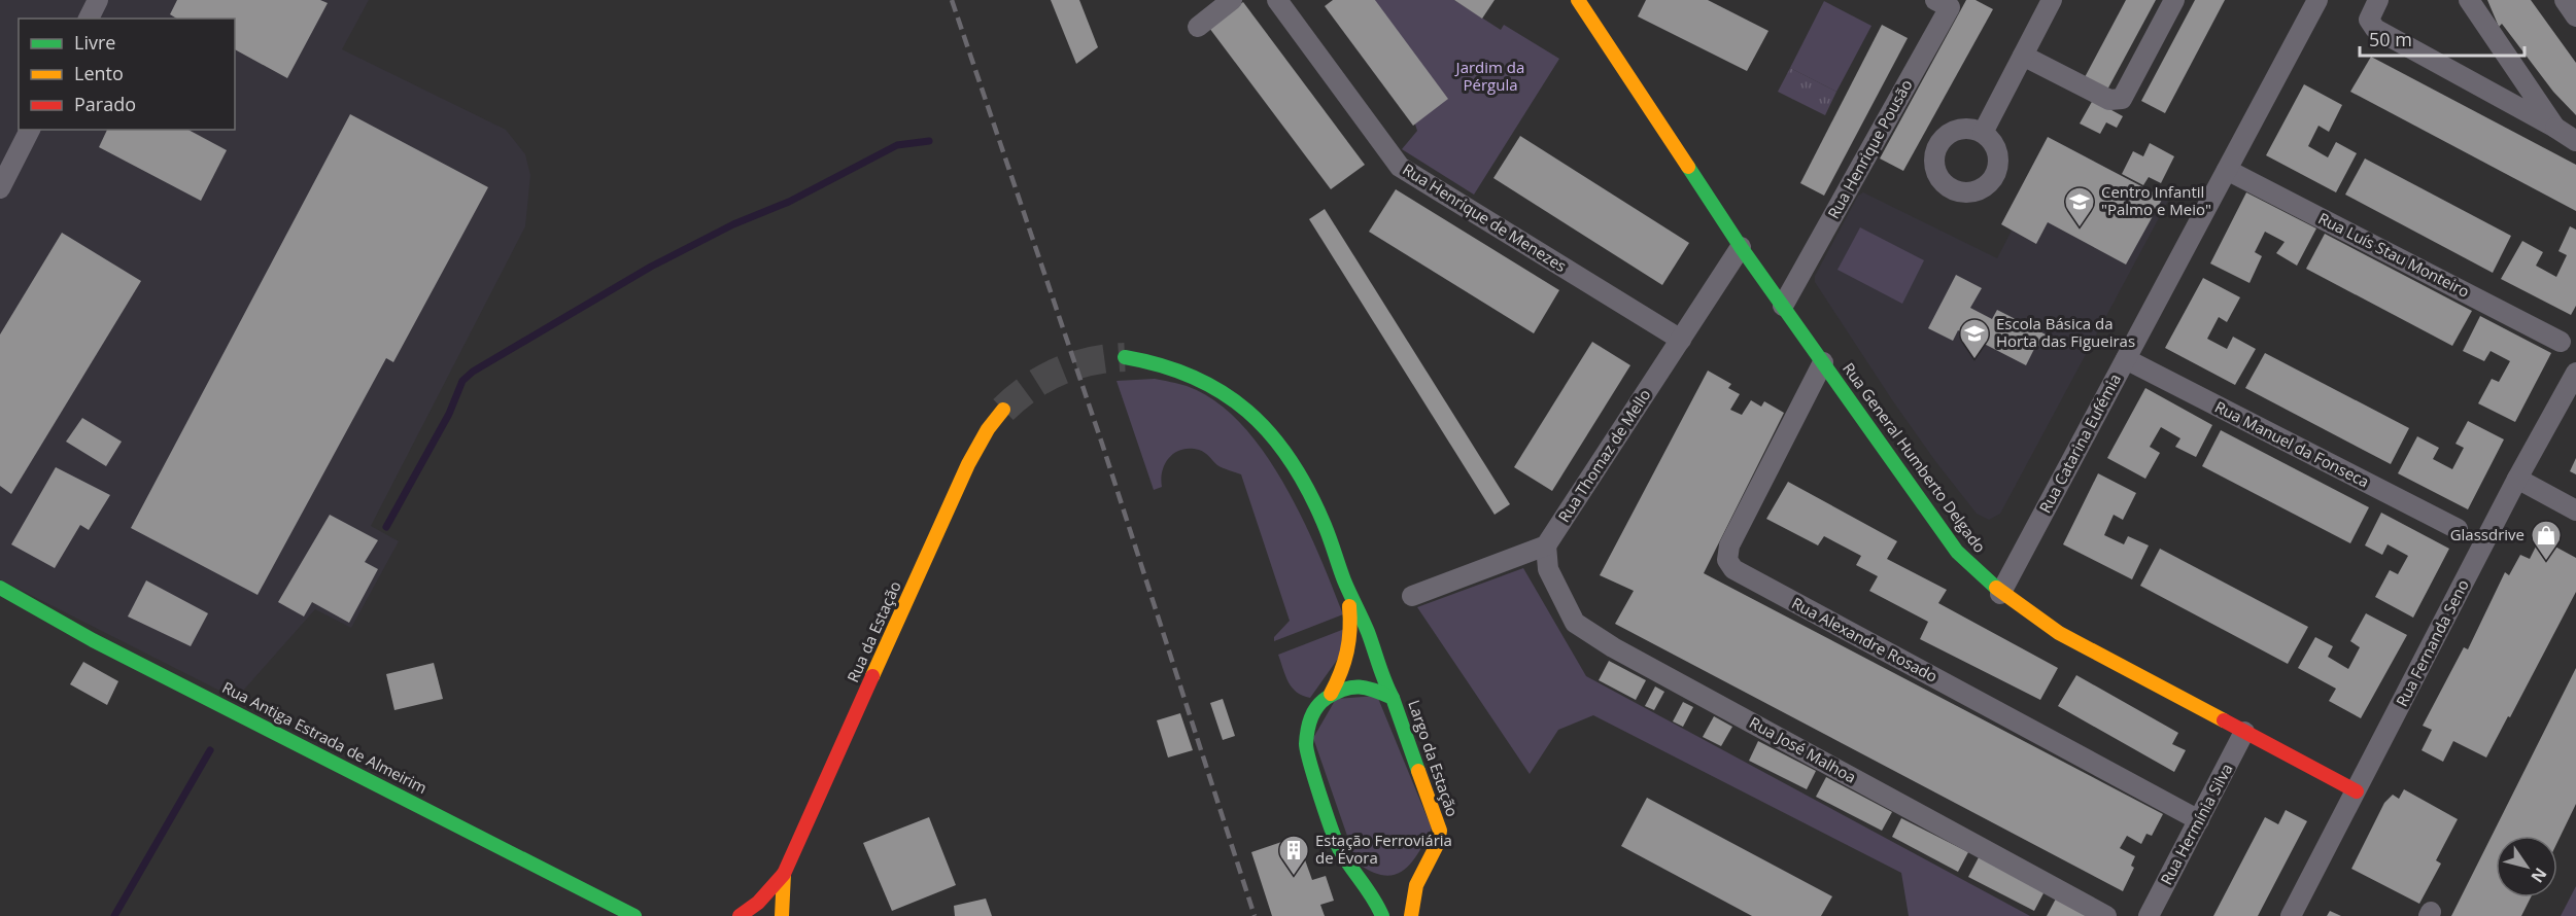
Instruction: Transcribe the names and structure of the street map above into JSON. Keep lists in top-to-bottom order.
{
  "streets": {
    "street": [
      "Rua Henrique Pousão",
      "Rua Henrique de Menezes",
      "Rua Luís Stau Monteiro",
      "Rua Catarina Eufémia",
      "Rua Manuel da Fonseca",
      "Rua Thomaz de Mello",
      "Rua General Humberto Delgado",
      "Rua da Estação",
      "Rua Alexandre Rosado",
      "Rua Fernanda Seno",
      "Rua Antiga Estrada de Almeirim",
      "Rua José Malhoa",
      "Largo da Estação",
      "Rua Hermínia Silva"
    ]
  },
  "crossings": [
    ["Rua Henrique Pousão", "Rua General Humberto Delgado"],
    ["Rua Henrique de Menezes", "Rua Thomaz de Mello"],
    ["Rua Luís Stau Monteiro", "Rua Catarina Eufémia"],
    ["Rua Catarina Eufémia", "Rua Manuel da Fonseca"],
    ["Rua Catarina Eufémia", "Rua General Humberto Delgado"],
    ["Rua Thomaz de Mello", "Rua General Humberto Delgado"],
    ["Rua Thomaz de Mello", "Rua José Malhoa"],
    ["Rua General Humberto Delgado", "Rua Alexandre Rosado"],
    ["Rua General Humberto Delgado", "Rua Fernanda Seno"],
    ["Rua General Humberto Delgado", "Rua Hermínia Silva"],
    ["Rua Alexandre Rosado", "Rua Hermínia Silva"]
  ],
  "parks": ["Jardim da Pérgula"],
  "places": {
    "school or university": ["Centro Infantil \"Palmo e Meio\"", "Escola Básica da Horta das Figueiras"],
    "shop": ["Glassdrive"],
    "building": ["Estação Ferroviária de Évora"]
  },
  "legend": ["Livre", "Lento", "Parado"],
  "scale_bar": "50 m",
  "north": "bottom right"
}
